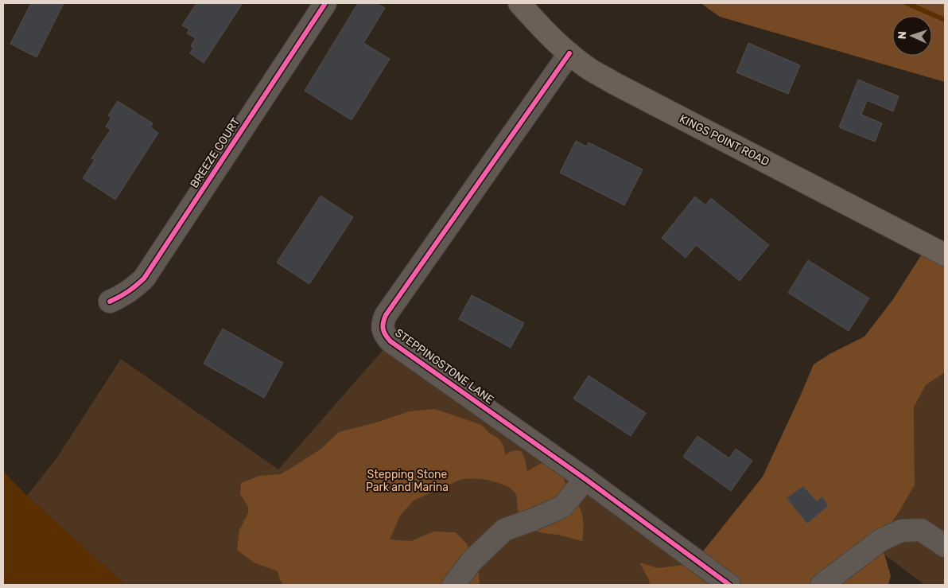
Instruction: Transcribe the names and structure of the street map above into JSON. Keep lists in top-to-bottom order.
{
  "streets": {
    "main road": ["KINGS POINT ROAD"],
    "street": ["BREEZE COURT", "STEPPINGSTONE LANE"]
  },
  "crossings": [
    ["KINGS POINT ROAD", "STEPPINGSTONE LANE"]
  ],
  "parks": ["Stepping Stone Park and Marina"],
  "north": "left"
}
